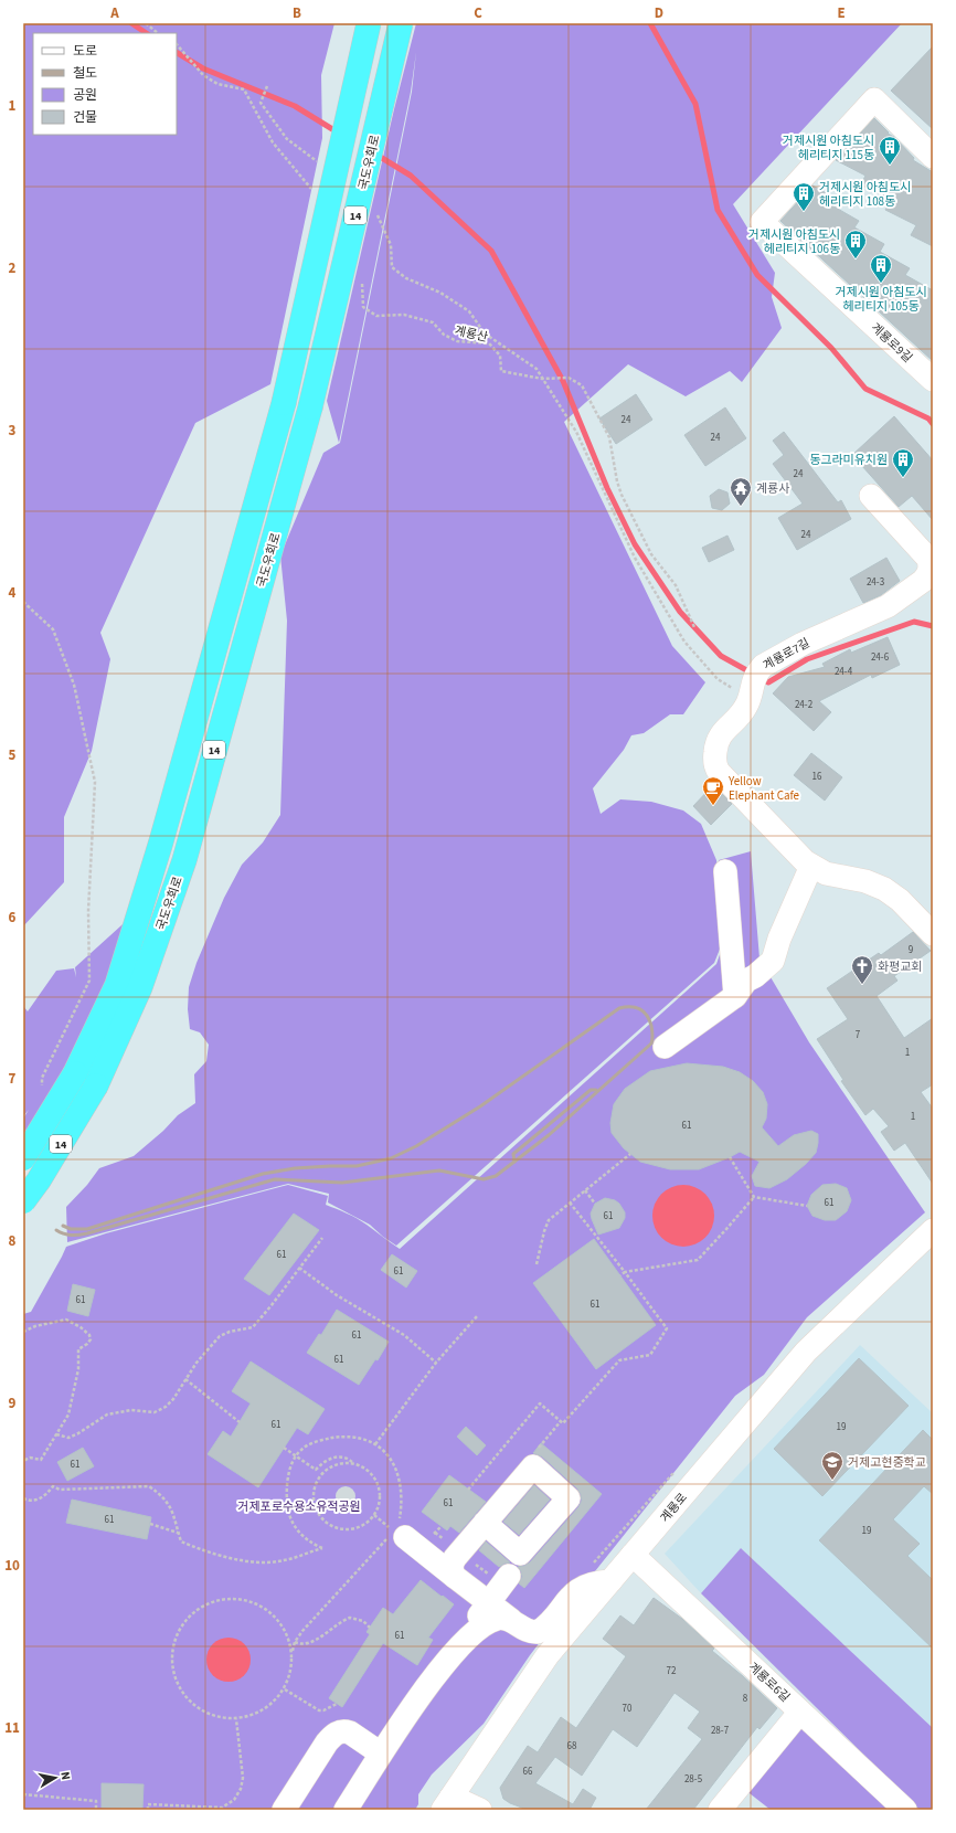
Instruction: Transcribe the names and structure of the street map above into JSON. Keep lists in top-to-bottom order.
{
  "streets": {
    "highway": ["국도우회로", "14"],
    "street": [
      "계룡로9길",
      "계룡로7길",
      "계룡로",
      "계룡로6길"
    ],
    "path": ["계룡산"]
  },
  "crossings": [
    ["계룡로", "계룡로6길"]
  ],
  "parks": ["거제포로수용소유적공원"],
  "places": {
    "building": [
      "거제시원 아침도시 헤리티지 115동",
      "거제시원 아침도시 헤리티지 108동",
      "거제시원 아침도시 헤리티지 106동",
      "거제시원 아침도시 헤리티지 105동",
      "동그라미유치원"
    ],
    "temple": ["계룡사"],
    "cafe": ["Yellow Elephant Cafe"],
    "church": ["화평교회"],
    "school or university": ["거제고현중학교"]
  },
  "house_numbers": [
    "24",
    "24",
    "24",
    "24",
    "24-3",
    "24-6",
    "24-4",
    "24-2",
    "16",
    "9",
    "7",
    "1",
    "1",
    "61",
    "61",
    "61",
    "61",
    "61",
    "61",
    "61",
    "61",
    "61",
    "61",
    "19",
    "61",
    "61",
    "61",
    "19",
    "61",
    "72",
    "8",
    "70",
    "28-7",
    "68",
    "66",
    "28-5"
  ],
  "legend": [
    "도로",
    "철도",
    "공원",
    "건물"
  ],
  "north": "right",
  "grid": {
    "columns": [
      "A",
      "B",
      "C",
      "D",
      "E"
    ],
    "rows": [
      "1",
      "2",
      "3",
      "4",
      "5",
      "6",
      "7",
      "8",
      "9",
      "10",
      "11"
    ]
  }
}
